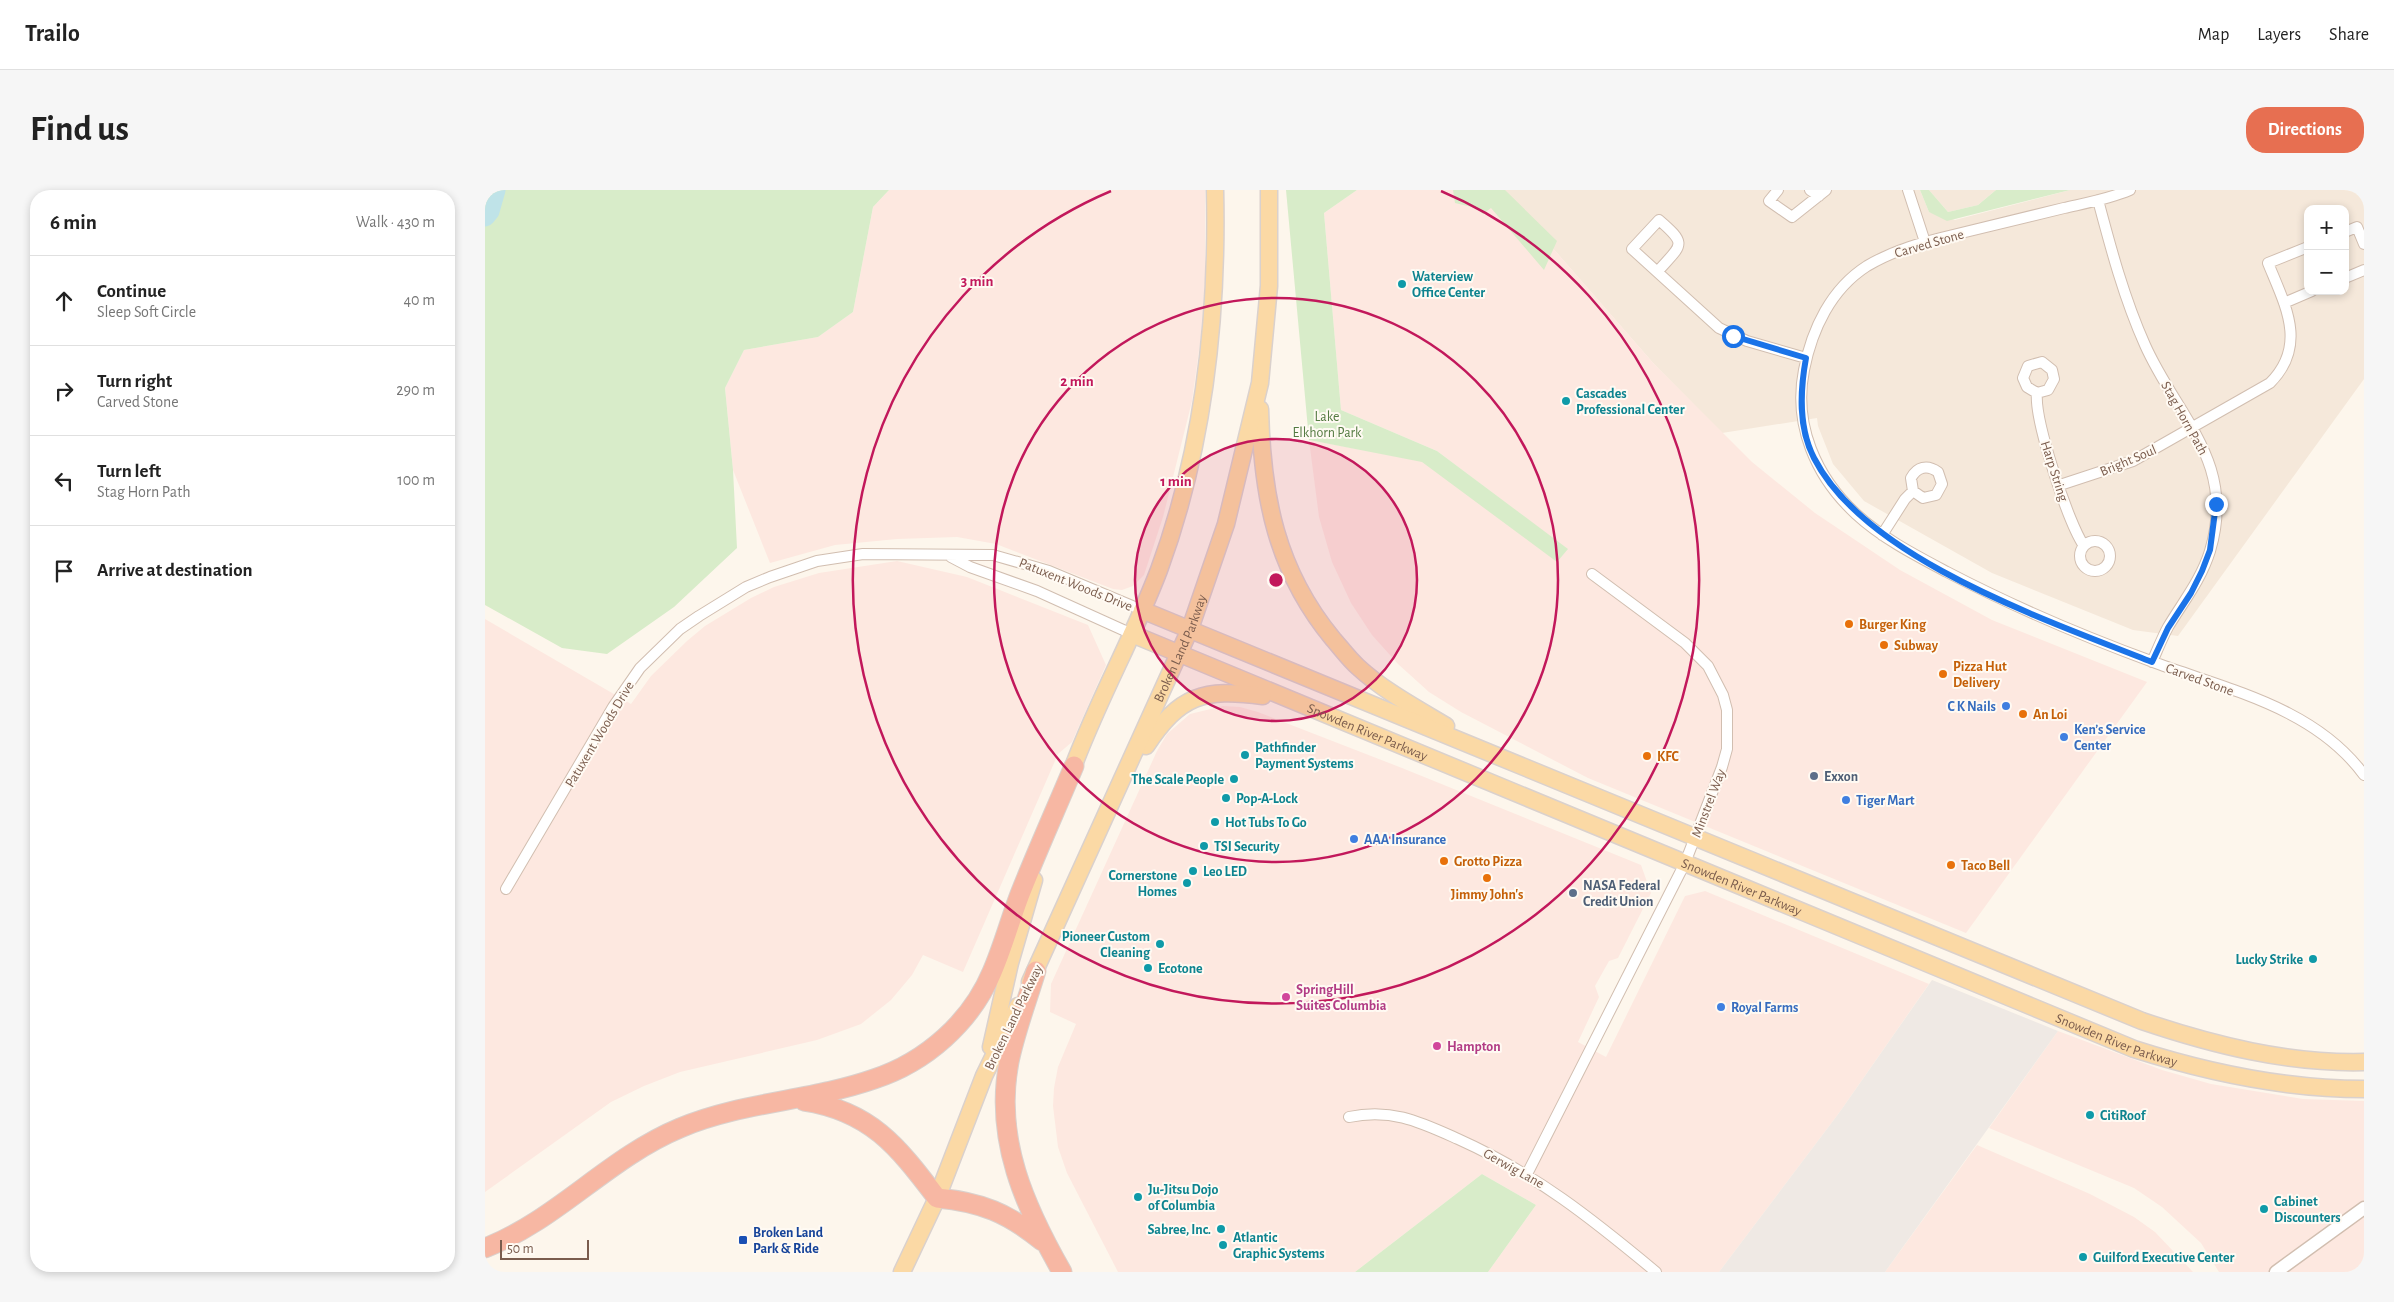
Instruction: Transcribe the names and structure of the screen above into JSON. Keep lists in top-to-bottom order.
{
  "streets": {
    "main road": ["Broken Land Parkway", "Snowden River Parkway"],
    "street": [
      "Carved Stone",
      "Stag Horn Path",
      "Bright Soul",
      "Harp String",
      "Patuxent Woods Drive",
      "Minstrel Way",
      "Gerwig Lane"
    ]
  },
  "crossings": [
    ["Carved Stone", "Stag Horn Path"],
    ["Stag Horn Path", "Bright Soul"],
    ["Bright Soul", "Harp String"],
    ["Patuxent Woods Drive", "Broken Land Parkway"],
    ["Patuxent Woods Drive", "Snowden River Parkway"],
    ["Broken Land Parkway", "Snowden River Parkway"],
    ["Snowden River Parkway", "Minstrel Way"],
    ["Minstrel Way", "Gerwig Lane"]
  ],
  "parks": ["Lake Elkhorn Park"],
  "places": {
    "other": [
      "Waterview Office Center",
      "Cascades Professional Center",
      "Burger King",
      "Subway",
      "Pizza Hut Delivery",
      "C K Nails",
      "An Loi",
      "Ken’s Service Center",
      "Pathfinder Payment Systems",
      "KFC",
      "Exxon",
      "The Scale People",
      "Pop-A-Lock",
      "Tiger Mart",
      "Hot Tubs To Go",
      "AAA Insurance",
      "TSI Security",
      "Grotto Pizza",
      "Taco Bell",
      "Leo LED",
      "Jimmy John's",
      "Cornerstone Homes",
      "NASA Federal Credit Union",
      "Pioneer Custom Cleaning",
      "Lucky Strike",
      "Ecotone",
      "SpringHill Suites Columbia",
      "Royal Farms",
      "Hampton",
      "CitiRoof",
      "Ju-Jitsu Dojo of Columbia",
      "Cabinet Discounters",
      "Sabree, Inc.",
      "Atlantic Graphic Systems",
      "Guilford Executive Center"
    ],
    "transit": ["Broken Land Park & Ride"]
  },
  "scale_bar": "50 m",
  "page": {
    "header": "Trailo",
    "nav": ["Map", "Layers", "Share"],
    "buttons": "Directions",
    "title": "Find us",
    "heading": ["6 min", "Walk · 430 m"],
    "map_buttons": ["+", "−"],
    "list": [
      ["Continue", "Sleep Soft Circle", "40 m"],
      ["Turn right", "Carved Stone", "290 m"],
      ["Turn left", "Stag Horn Path", "100 m"],
      "Arrive at destination"
    ],
    "scale": "50 m"
  },
  "rings": ["3 min", "2 min", "1 min"]
}
